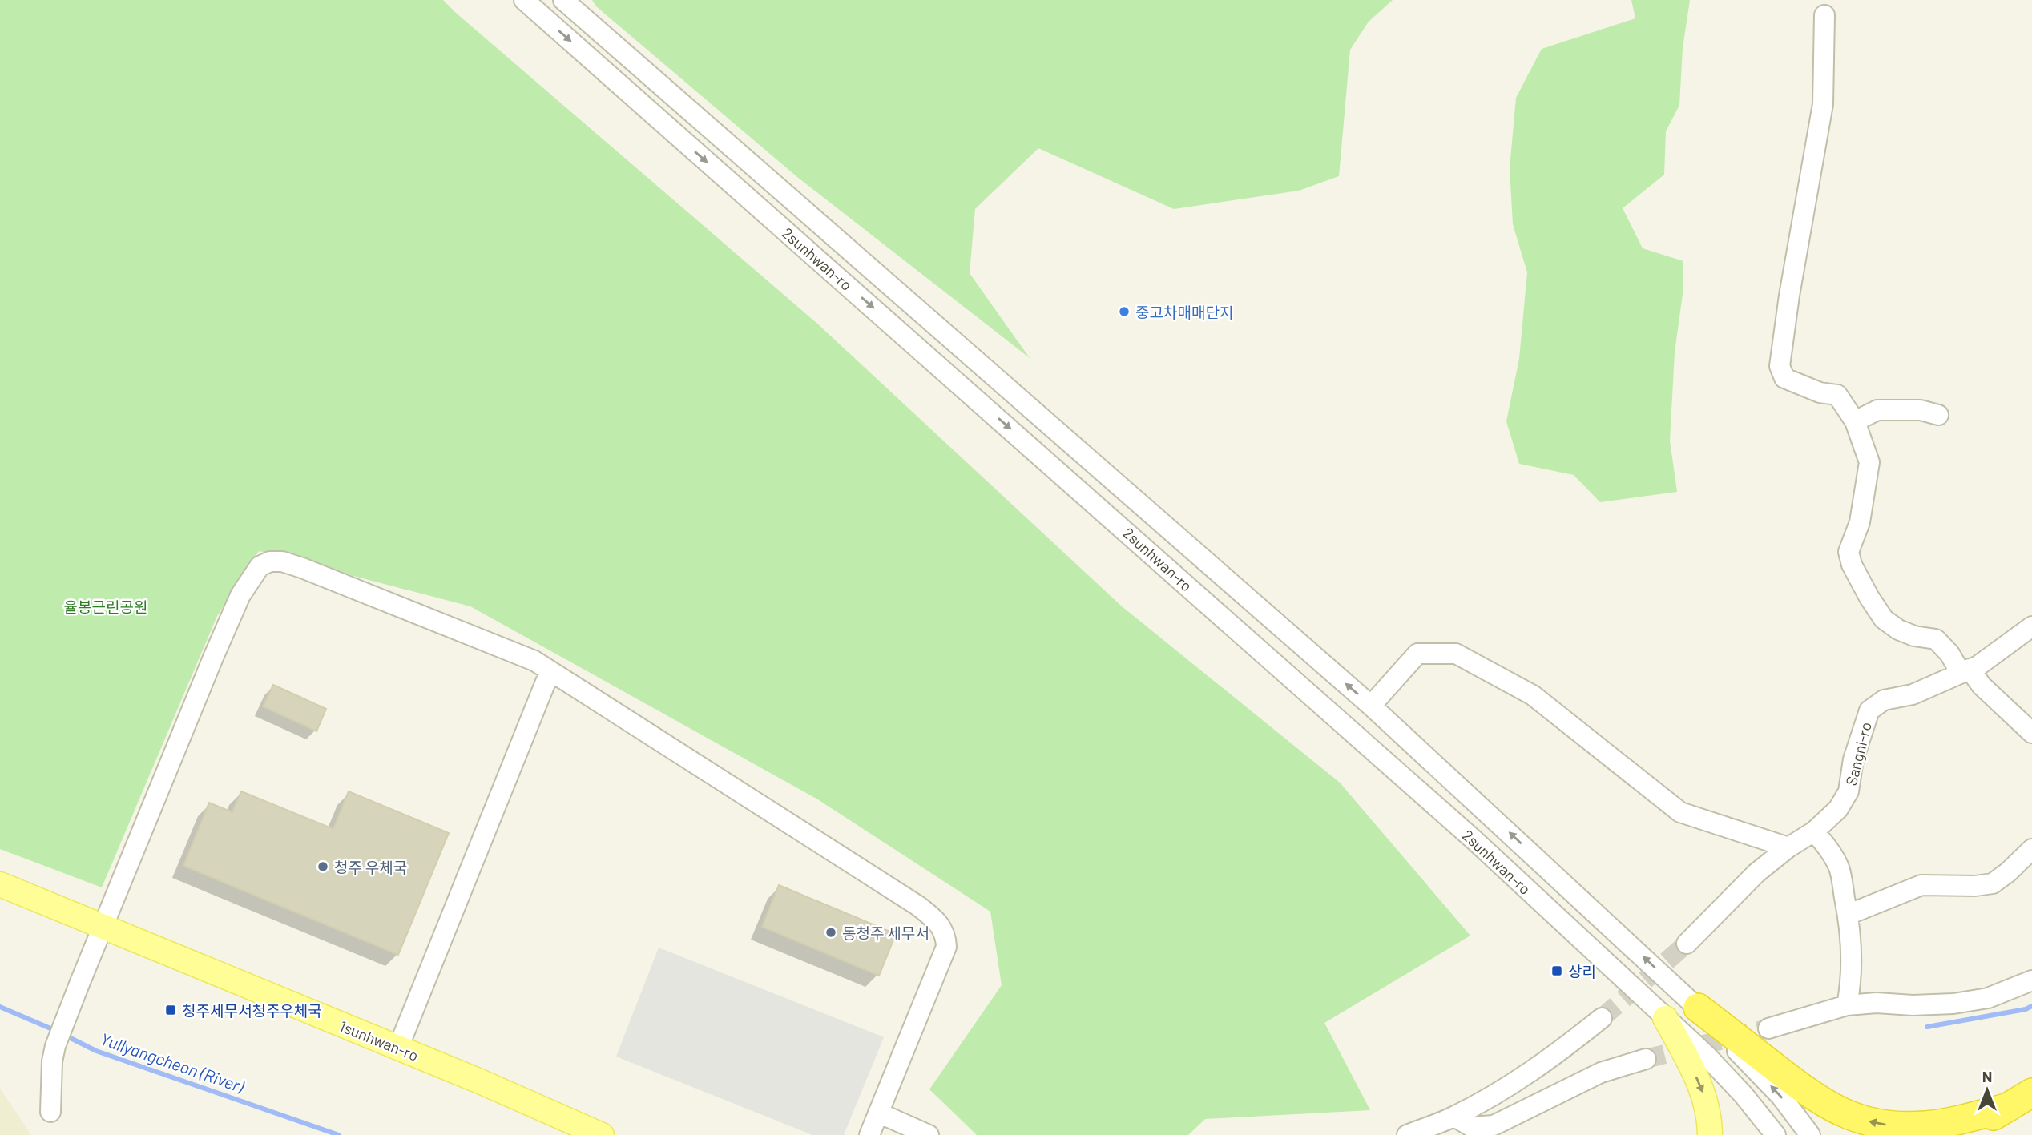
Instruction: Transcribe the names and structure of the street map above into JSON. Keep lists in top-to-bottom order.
{
  "streets": {
    "main road": ["1sunhwan-ro"],
    "street": ["2sunhwan-ro", "Sangni-ro"]
  },
  "water": ["Yullyangcheon (River)"],
  "parks": ["율봉근린공원"],
  "places": {
    "other": ["중고차매매단지", "청주 우체국", "동청주 세무서"],
    "transit": ["상리", "청주세무서청주우체국"]
  },
  "north": "top"
}
